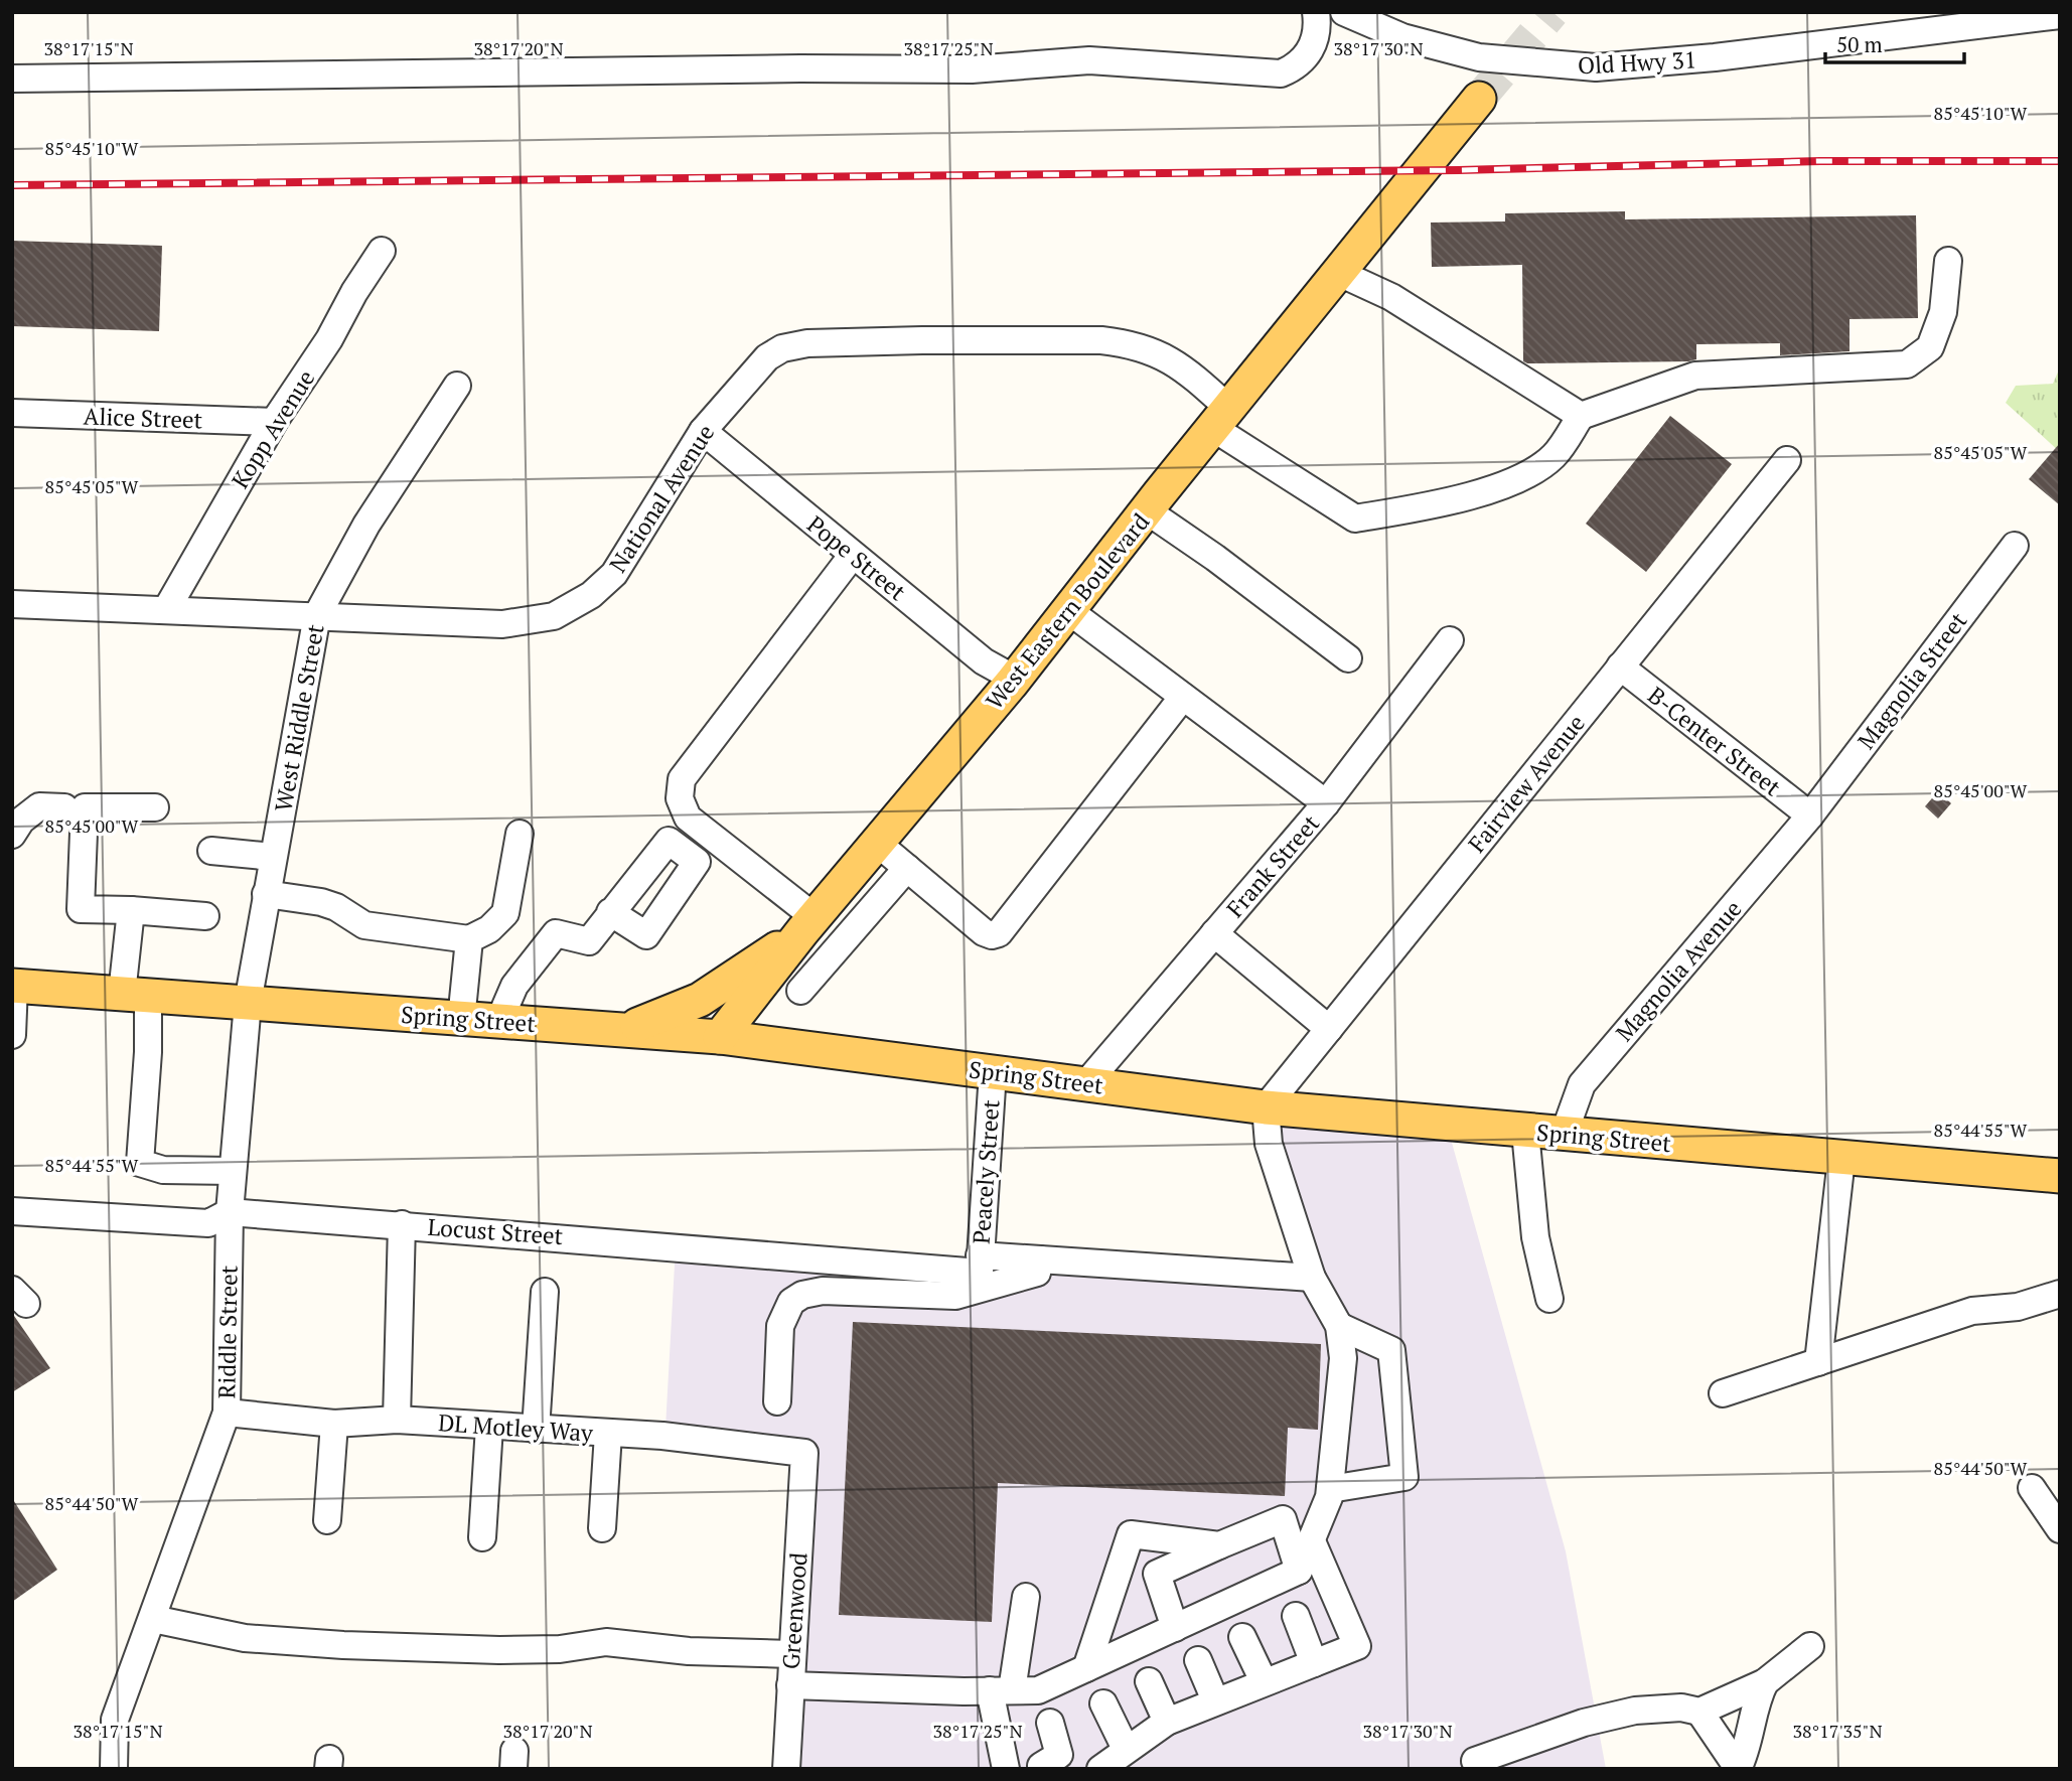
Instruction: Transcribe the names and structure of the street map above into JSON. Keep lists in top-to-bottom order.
{
  "streets": {
    "main road": ["West Eastern Boulevard", "Spring Street"],
    "street": [
      "Old Hwy 31",
      "Alice Street",
      "Kopp Avenue",
      "National Avenue",
      "Pope Street",
      "Magnolia Street",
      "West Riddle Street",
      "B-Center Street",
      "Fairview Avenue",
      "Frank Street",
      "Magnolia Avenue",
      "Peacely Street",
      "Locust Street",
      "Riddle Street",
      "DL Motley Way",
      "Greenwood"
    ]
  },
  "crossings": [
    ["Alice Street", "Kopp Avenue"],
    ["Kopp Avenue", "National Avenue"],
    ["National Avenue", "Pope Street"],
    ["National Avenue", "West Eastern Boulevard"],
    ["National Avenue", "West Riddle Street"],
    ["Pope Street", "West Eastern Boulevard"],
    ["West Eastern Boulevard", "Spring Street"],
    ["Magnolia Street", "B-Center Street"],
    ["Magnolia Street", "Magnolia Avenue"],
    ["West Riddle Street", "Spring Street"],
    ["West Riddle Street", "Riddle Street"],
    ["B-Center Street", "Fairview Avenue"],
    ["B-Center Street", "Magnolia Avenue"],
    ["Fairview Avenue", "Spring Street"],
    ["Frank Street", "Spring Street"],
    ["Magnolia Avenue", "Spring Street"],
    ["Spring Street", "Peacely Street"],
    ["Spring Street", "Riddle Street"],
    ["Peacely Street", "Locust Street"],
    ["Locust Street", "Riddle Street"],
    ["Riddle Street", "DL Motley Way"],
    ["DL Motley Way", "Greenwood"]
  ],
  "scale_bar": "50 m",
  "coordinates": [
    "38°17'15\"N",
    "38°17'20\"N",
    "38°17'25\"N",
    "38°17'30\"N",
    "85°45'10\"W",
    "85°45'05\"W",
    "85°45'00\"W",
    "85°44'55\"W",
    "85°44'50\"W",
    "38°17'35\"N"
  ]
}
